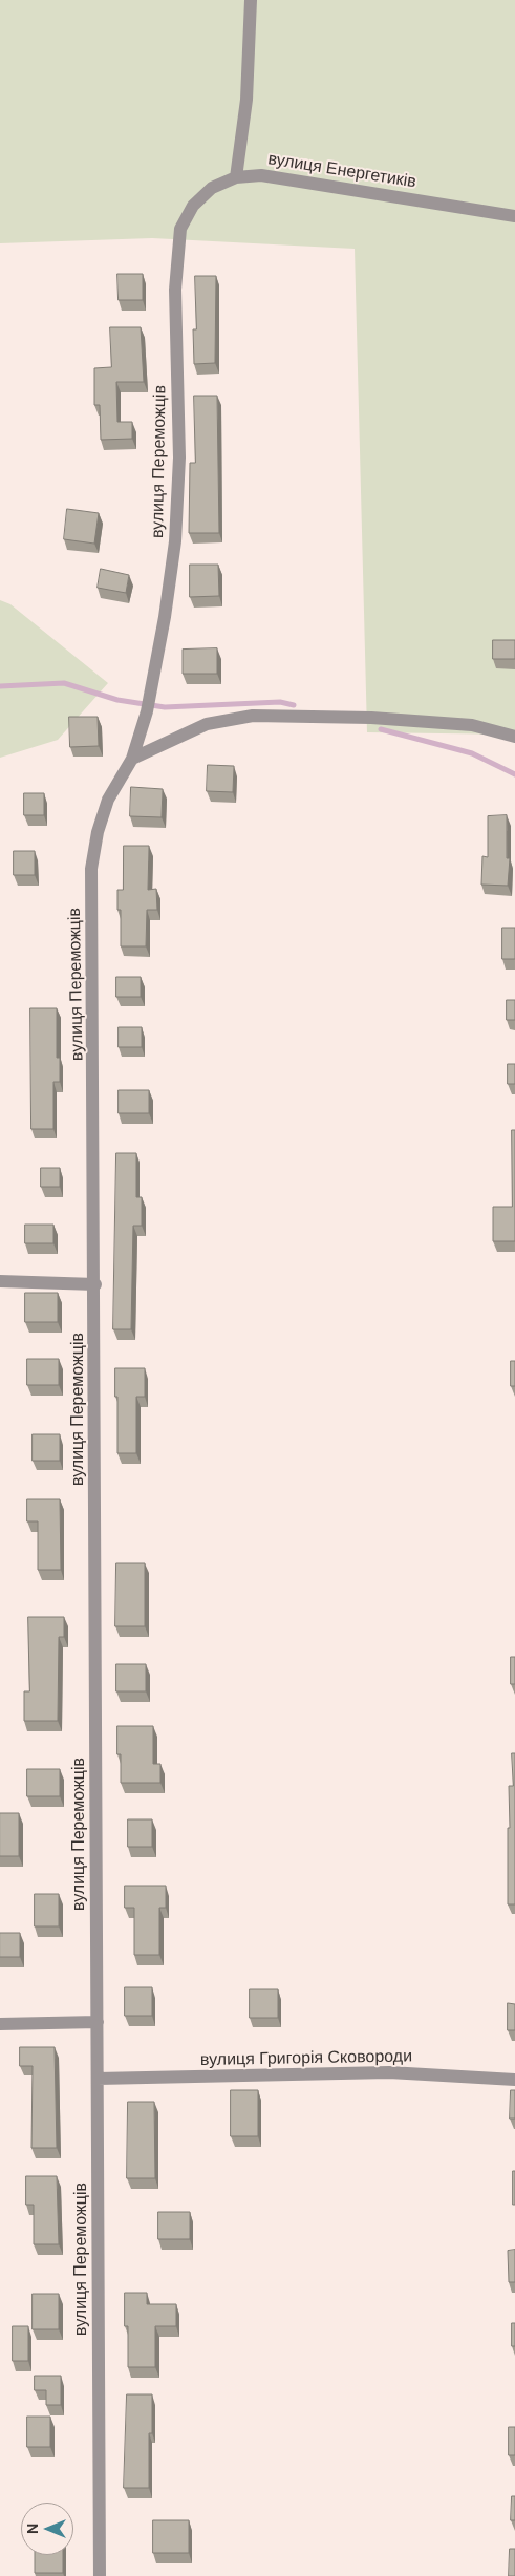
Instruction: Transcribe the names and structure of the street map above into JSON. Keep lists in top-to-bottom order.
{
  "streets": {
    "street": ["вулиця Енергетиків", "вулиця Переможців", "вулиця Григорія Сковороди"]
  },
  "crossings": [
    ["вулиця Енергетиків", "вулиця Переможців"],
    ["вулиця Переможців", "вулиця Григорія Сковороди"]
  ],
  "north": "left"
}
